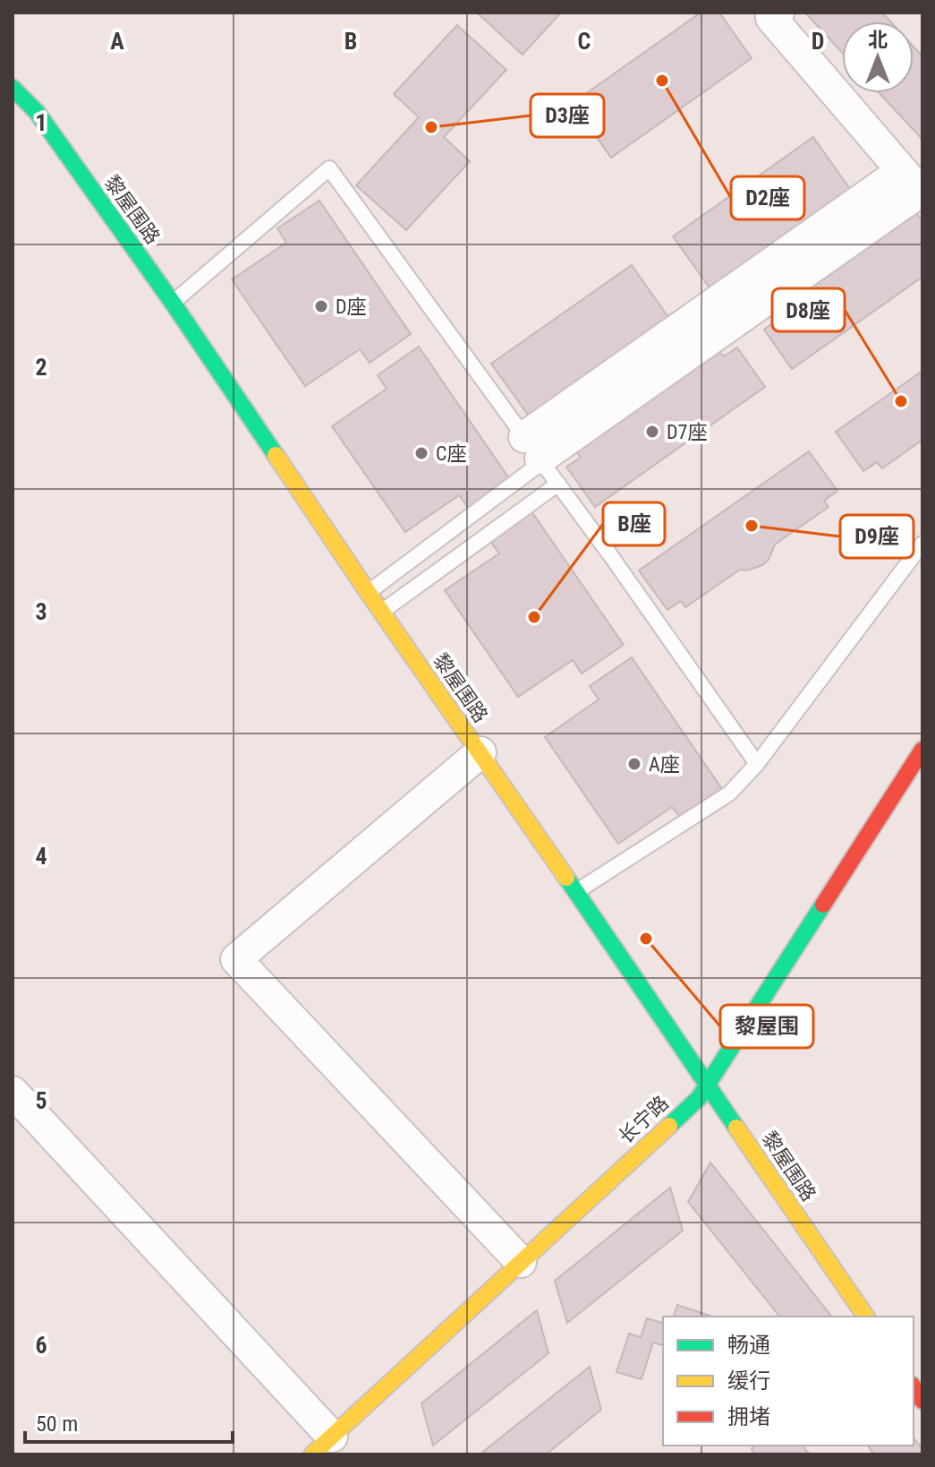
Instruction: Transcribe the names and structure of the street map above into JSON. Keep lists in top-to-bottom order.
{
  "streets": {
    "street": ["黎屋围路", "长宁路"]
  },
  "crossings": [
    ["黎屋围路", "长宁路"]
  ],
  "places": [
    "D2座",
    "D3座",
    "D座",
    "D8座",
    "D7座",
    "C座",
    "D9座",
    "B座",
    "A座",
    "黎屋围"
  ],
  "legend": ["畅通", "缓行", "拥堵"],
  "scale_bar": "50 m",
  "north": "top",
  "grid": {
    "columns": [
      "A",
      "B",
      "C",
      "D"
    ],
    "rows": [
      "1",
      "2",
      "3",
      "4",
      "5",
      "6"
    ]
  }
}
